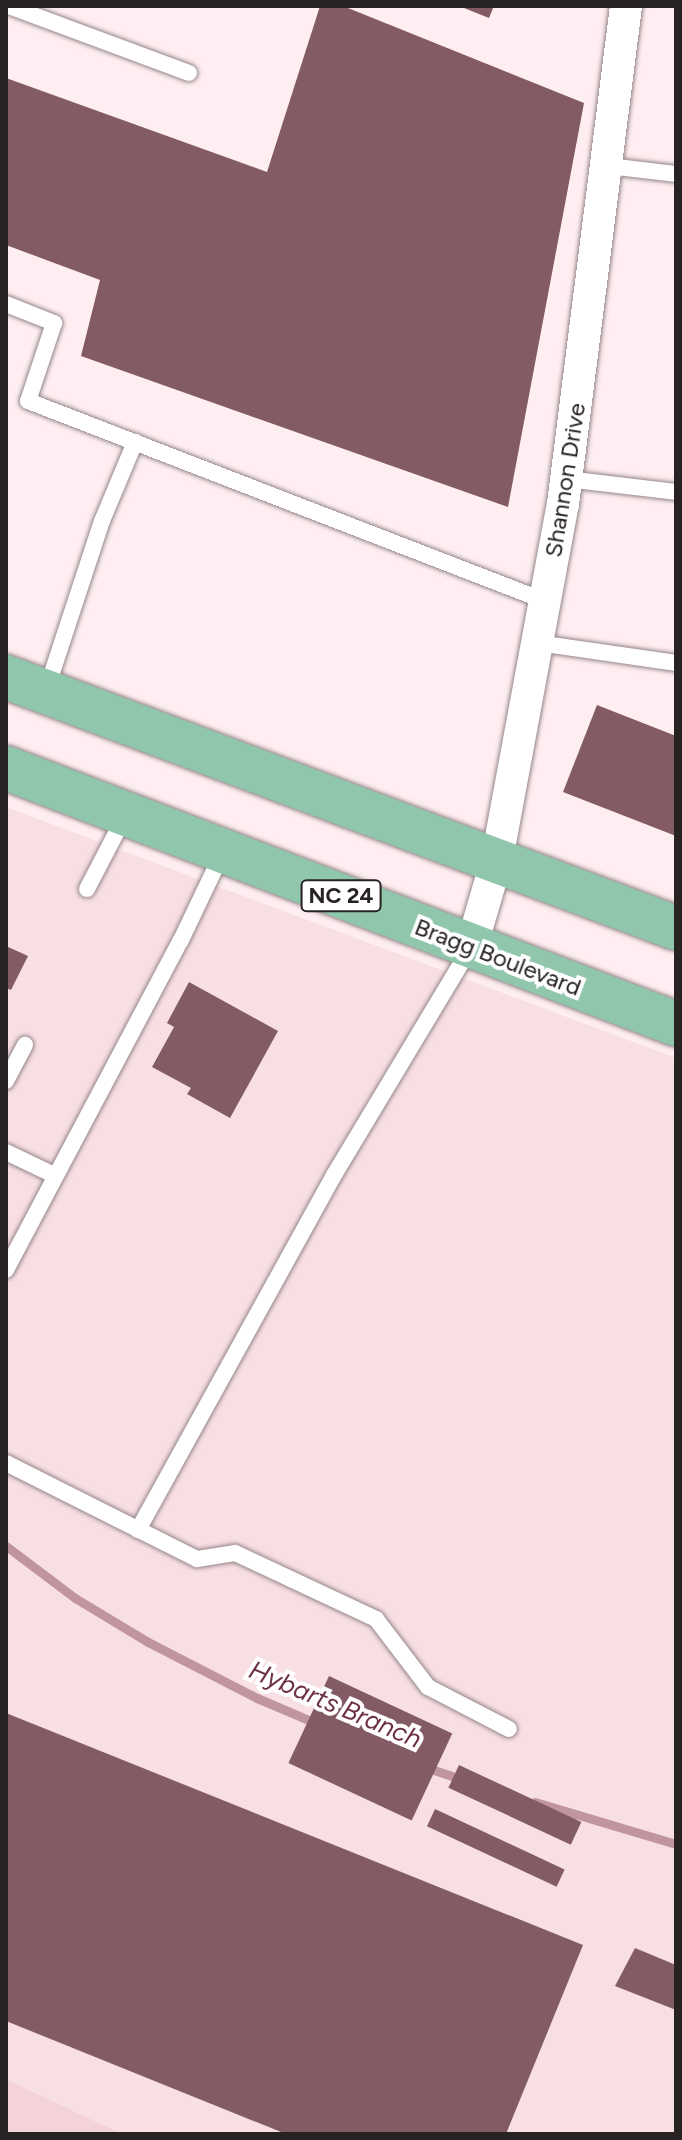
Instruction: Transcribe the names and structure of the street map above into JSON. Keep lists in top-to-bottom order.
{
  "streets": {
    "main road": ["NC 24", "Bragg Boulevard"],
    "street": ["Shannon Drive"]
  },
  "crossings": [
    ["Shannon Drive", "Bragg Boulevard"]
  ],
  "water": ["Hybarts Branch"]
}
